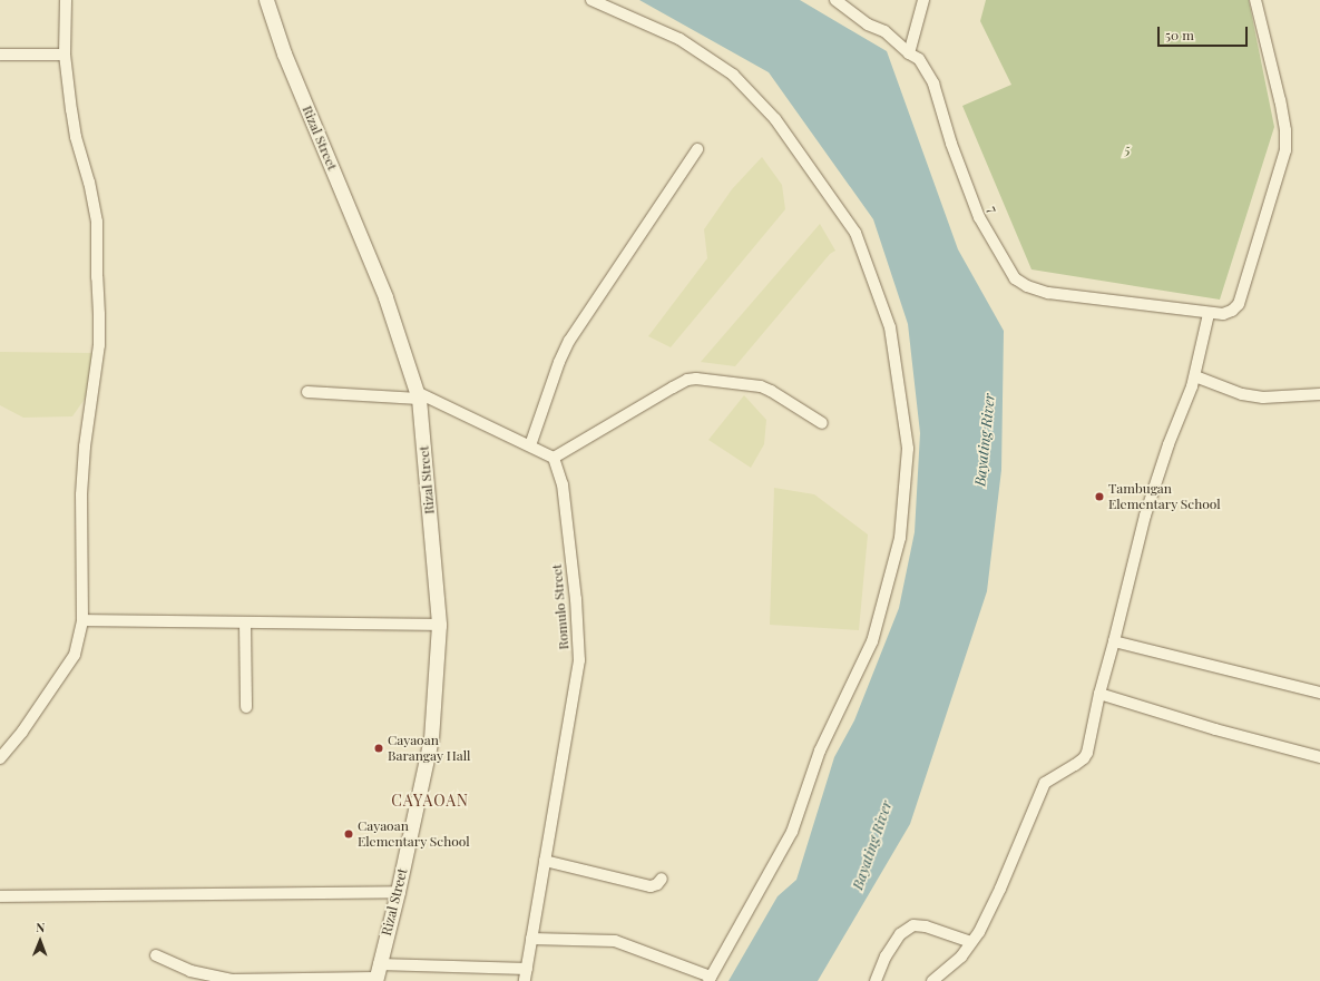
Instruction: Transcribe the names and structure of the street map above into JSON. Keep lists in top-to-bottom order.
{
  "streets": {
    "street": ["Rizal Street", "7", "Romulo Street"]
  },
  "districts": ["CAYAOAN"],
  "water": ["Bayating River"],
  "parks": ["5"],
  "places": ["Tambugan Elementary School", "Cayaoan Barangay Hall", "Cayaoan Elementary School"],
  "scale_bar": "50 m",
  "north": "top"
}
